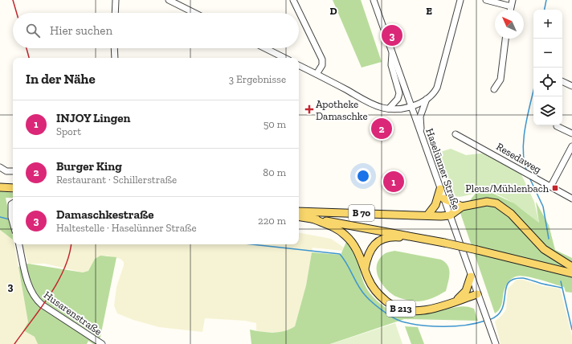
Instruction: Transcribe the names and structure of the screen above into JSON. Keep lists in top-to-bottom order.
{
  "streets": {
    "main road": ["B 70", "B 213"],
    "street": ["Resedaweg", "Haselünner Straße", "Husarenstraße"]
  },
  "crossings": [
    ["Haselünner Straße", "B 70"],
    ["Haselünner Straße", "B 213"]
  ],
  "places": {
    "health": ["Apotheke Damaschke"],
    "transit": ["Pleus/Mühlenbach"]
  },
  "north": "top left",
  "page": {
    "map_buttons": ["+", "−"],
    "search": "Hier suchen",
    "pins": ["3", "2", "1"],
    "heading": ["In der Nähe", "3 Ergebnisse"],
    "list": [
      {
        "mark": "1",
        "name": "INJOY Lingen",
        "note": "Sport",
        "value": "50 m"
      },
      {
        "mark": "2",
        "name": "Burger King",
        "note": "Restaurant · Schillerstraße",
        "value": "80 m"
      },
      {
        "mark": "3",
        "name": "Damaschkestraße",
        "note": "Haltestelle · Haselünner Straße",
        "value": "220 m"
      }
    ]
  },
  "grid": {
    "columns": ["D", "E"],
    "rows": ["3"]
  }
}
